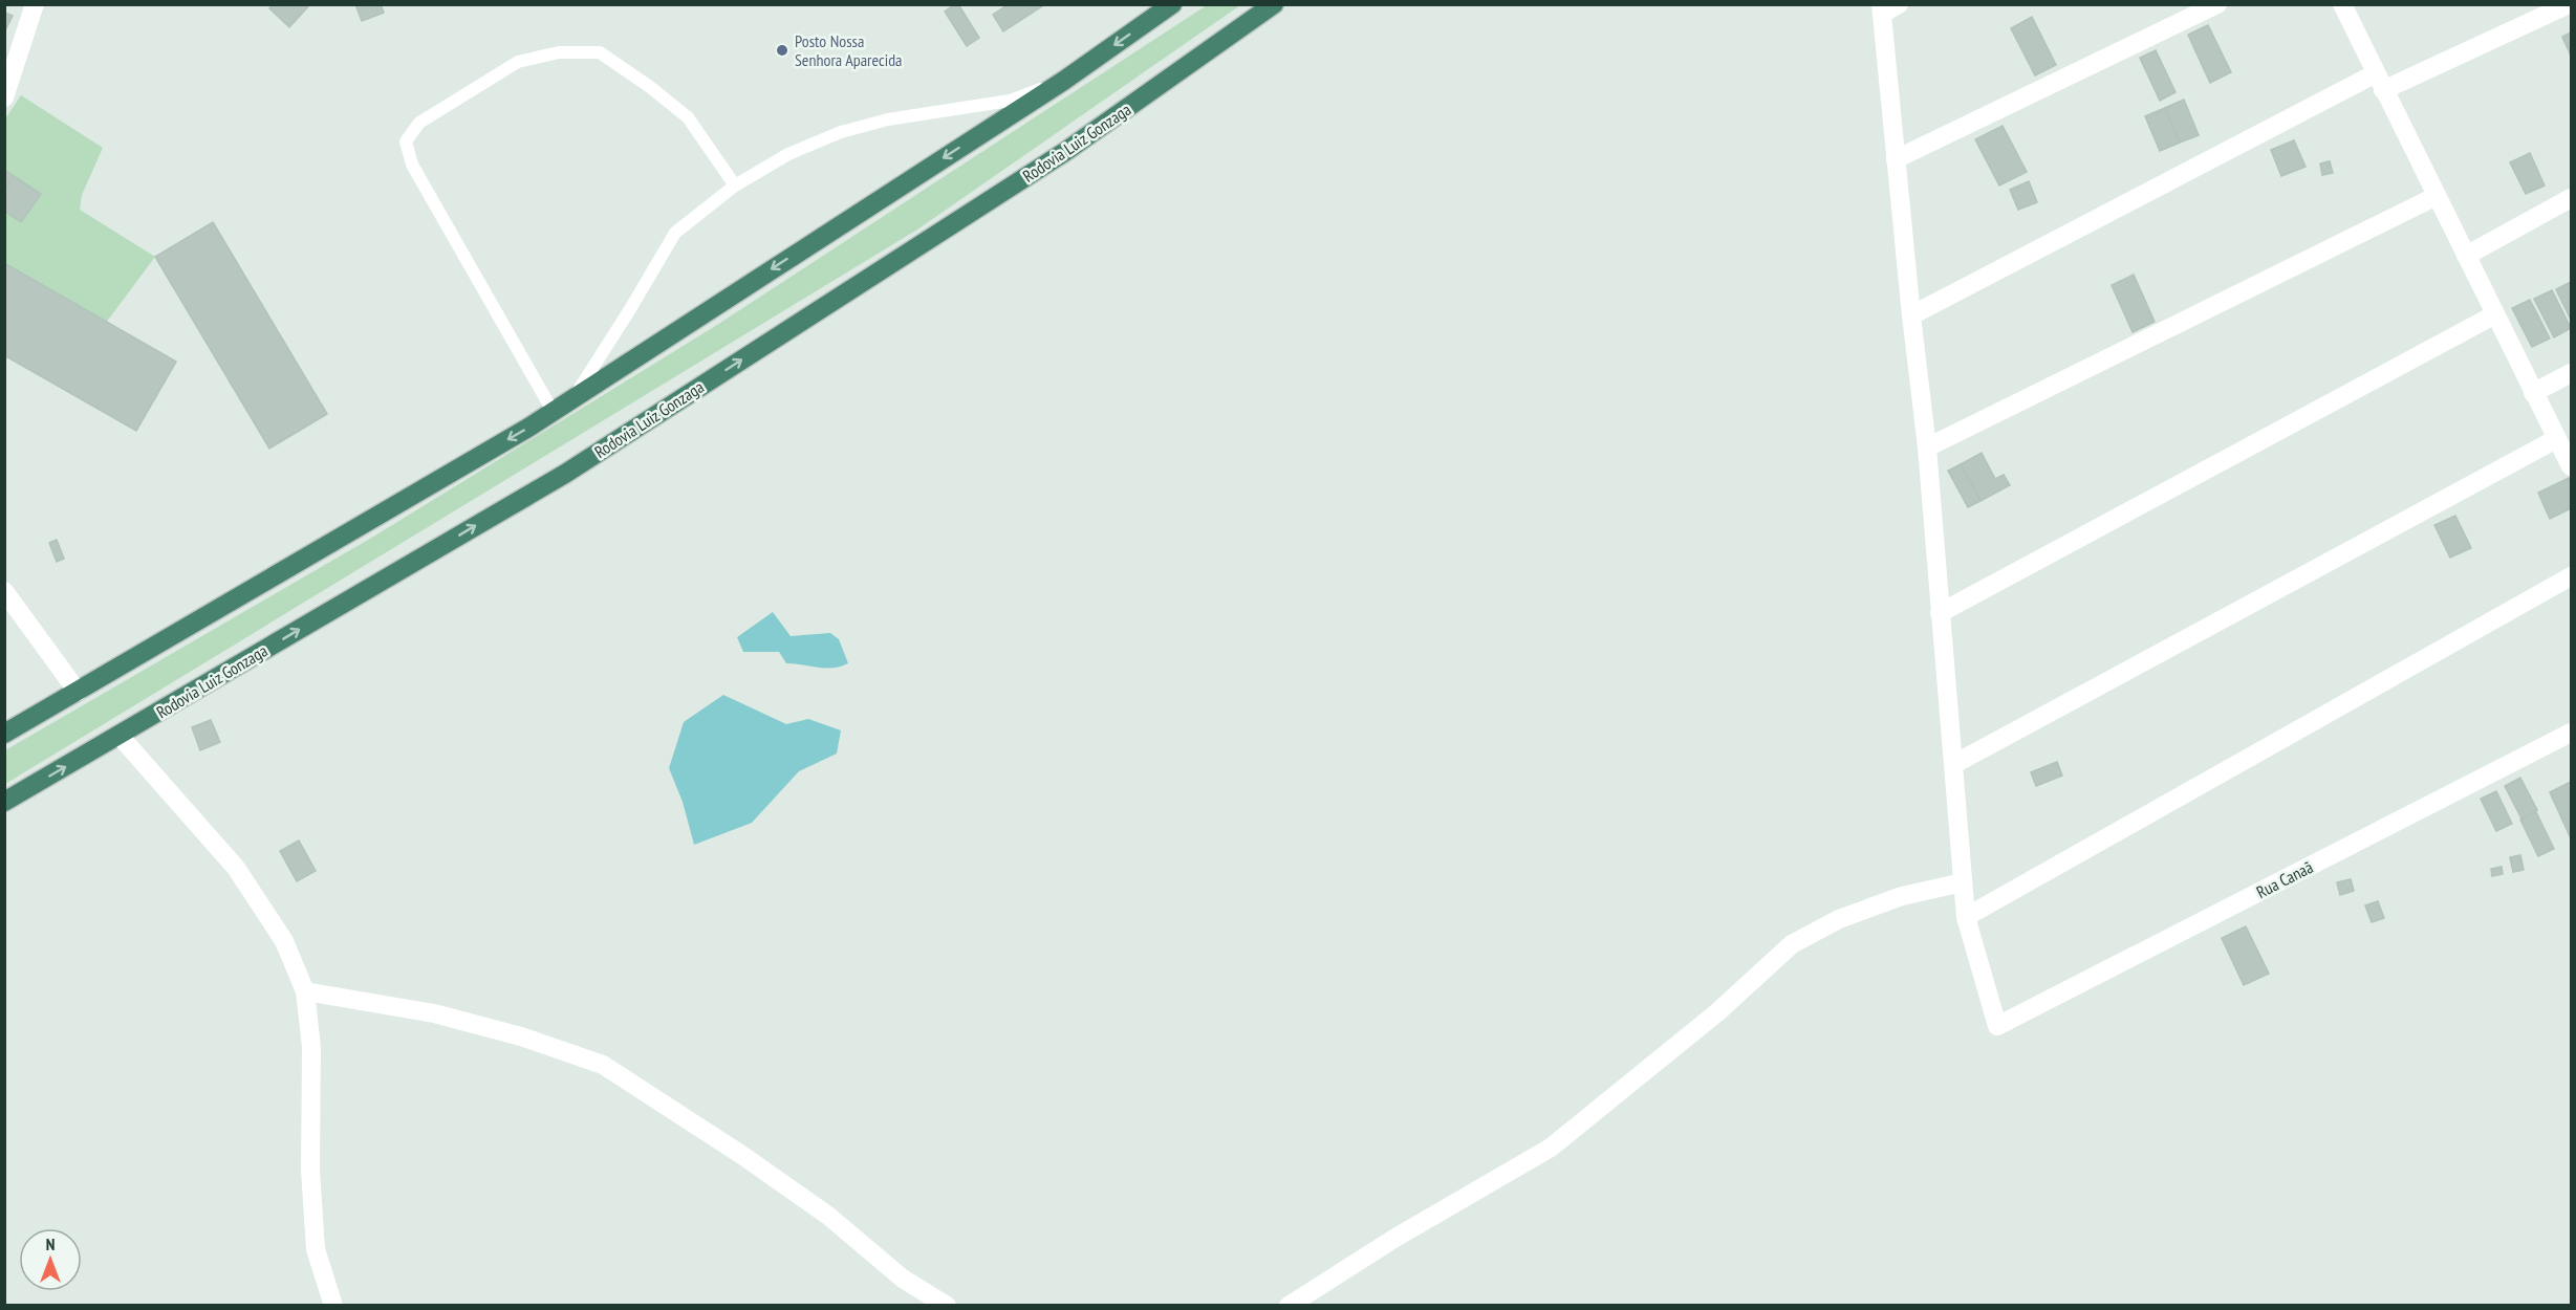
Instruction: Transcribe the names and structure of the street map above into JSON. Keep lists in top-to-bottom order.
{
  "streets": {
    "highway": ["Rodovia Luiz Gonzaga"],
    "street": ["Rua Canaã"]
  },
  "places": ["Posto Nossa Senhora Aparecida"],
  "north": "top"
}
